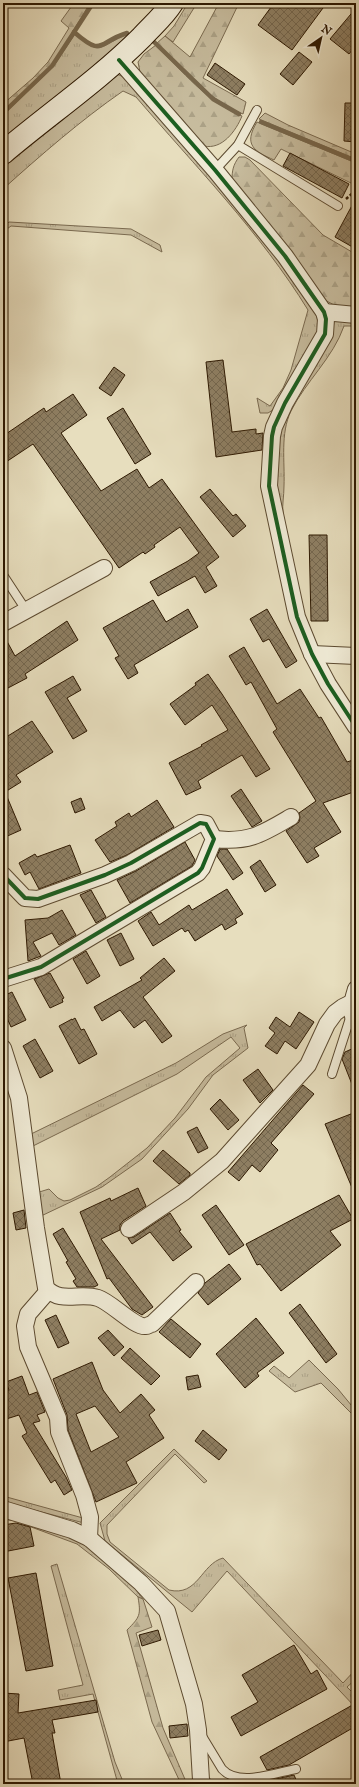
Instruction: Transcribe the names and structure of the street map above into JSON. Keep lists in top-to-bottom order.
{
  "north": "top right"
}
